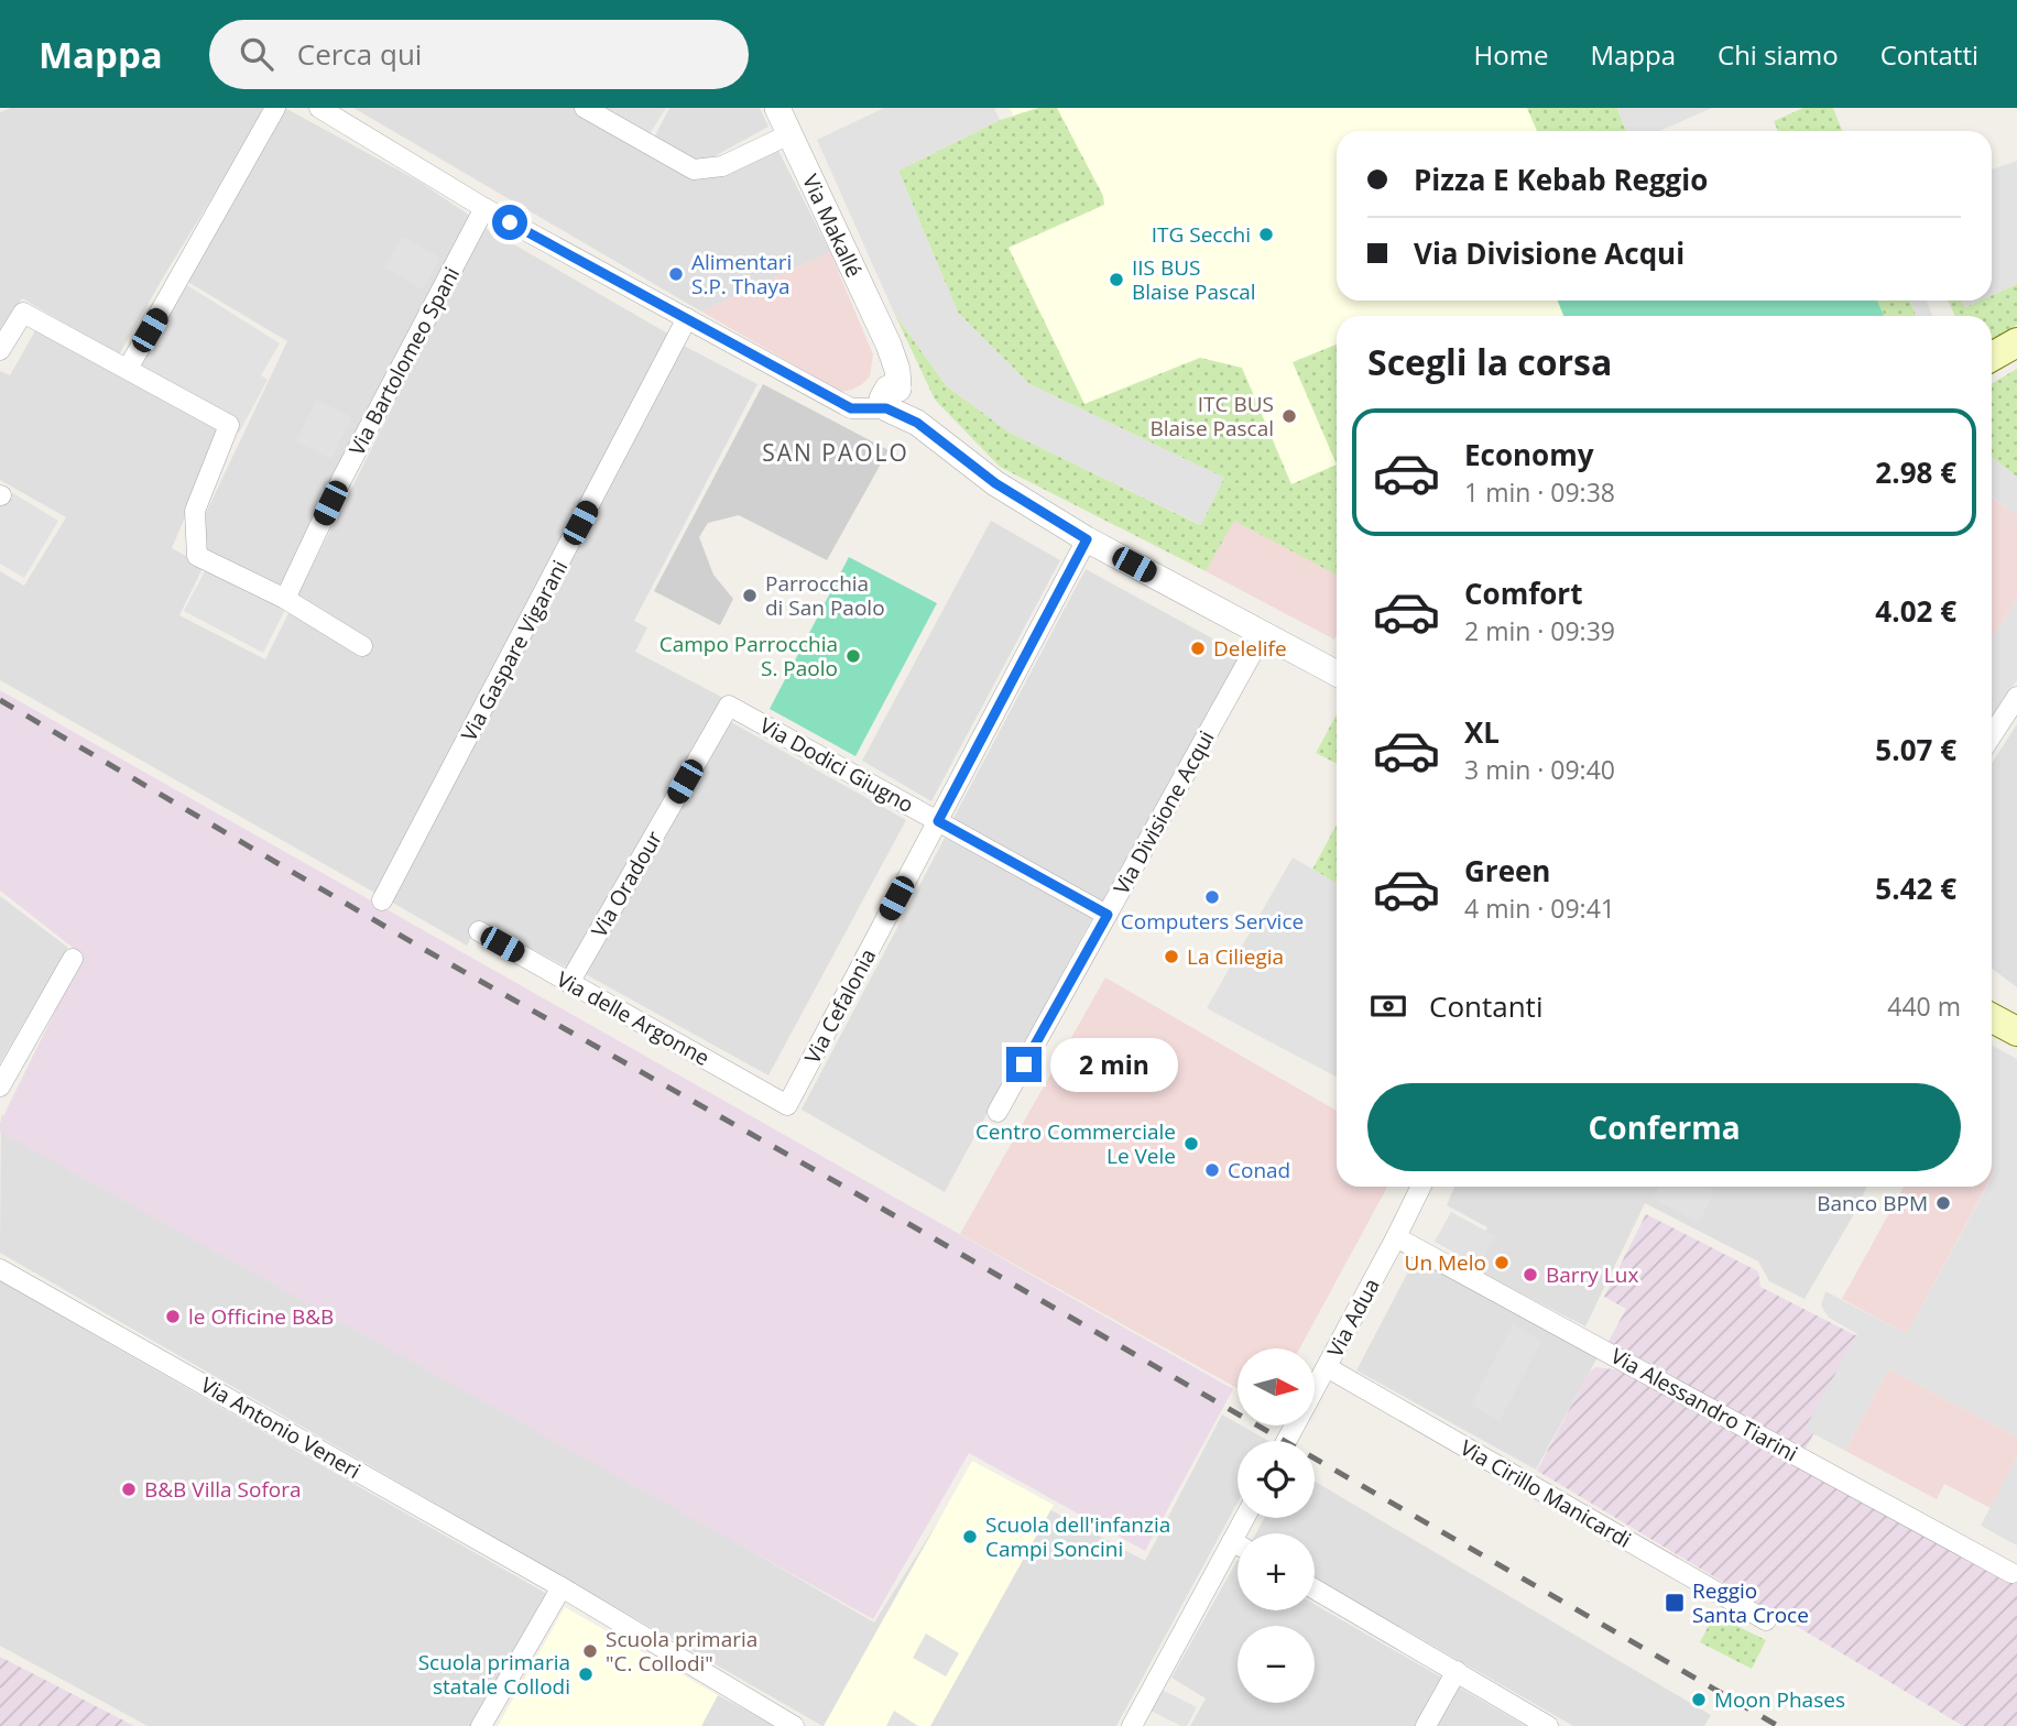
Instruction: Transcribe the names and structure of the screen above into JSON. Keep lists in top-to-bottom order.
{
  "streets": {
    "street": [
      "Via Makallé",
      "Via Bartolomeo Spani",
      "Via Gaspare Vigarani",
      "Via Dodici Giugno",
      "Via Divisione Acqui",
      "Via Oradour",
      "Via Cefalonia",
      "Via delle Argonne",
      "Via Adua",
      "Via Alessandro Tiarini",
      "Via Antonio Veneri",
      "Via Cirillo Manicardi"
    ]
  },
  "crossings": [
    ["Via Dodici Giugno", "Via Divisione Acqui"],
    ["Via Dodici Giugno", "Via Oradour"],
    ["Via Dodici Giugno", "Via Cefalonia"],
    ["Via Oradour", "Via delle Argonne"],
    ["Via Cefalonia", "Via delle Argonne"],
    ["Via Adua", "Via Alessandro Tiarini"],
    ["Via Adua", "Via Cirillo Manicardi"]
  ],
  "districts": ["SAN PAOLO"],
  "places": {
    "other": [
      "ITG Secchi",
      "Alimentari S.P. Thaya",
      "IIS BUS Blaise Pascal",
      "ITC BUS Blaise Pascal",
      "Parrocchia di San Paolo",
      "Delelife",
      "Campo Parrocchia S. Paolo",
      "Computers Service",
      "La Ciliegia",
      "Centro Commerciale Le Vele",
      "Conad",
      "Banco BPM",
      "Un Melo",
      "Barry Lux",
      "le Officine B&B",
      "B&B Villa Sofora",
      "Scuola dell'infanzia Campi Soncini",
      "Scuola primaria \"C. Collodi\"",
      "Scuola primaria statale Collodi",
      "Moon Phases"
    ],
    "transit": ["Reggio Santa Croce"]
  },
  "north": "right",
  "page": {
    "header": "Mappa",
    "search": "Cerca qui",
    "nav": [
      "Home",
      "Mappa",
      "Chi siamo",
      "Contatti"
    ],
    "banner": ["Pizza E Kebab Reggio", "Via Divisione Acqui"],
    "heading": "Scegli la corsa",
    "list": [
      {
        "name": "Economy",
        "note": "1 min · 09:38",
        "value": "2.98 €"
      },
      {
        "name": "Comfort",
        "note": "2 min · 09:39",
        "value": "4.02 €"
      },
      {
        "name": "XL",
        "note": "3 min · 09:40",
        "value": "5.07 €"
      },
      {
        "name": "Green",
        "note": "4 min · 09:41",
        "value": "5.42 €"
      }
    ],
    "pay": ["Contanti", "440 m"],
    "bubble": "2 min",
    "buttons": "Conferma",
    "map_buttons": ["+", "−"]
  }
}
